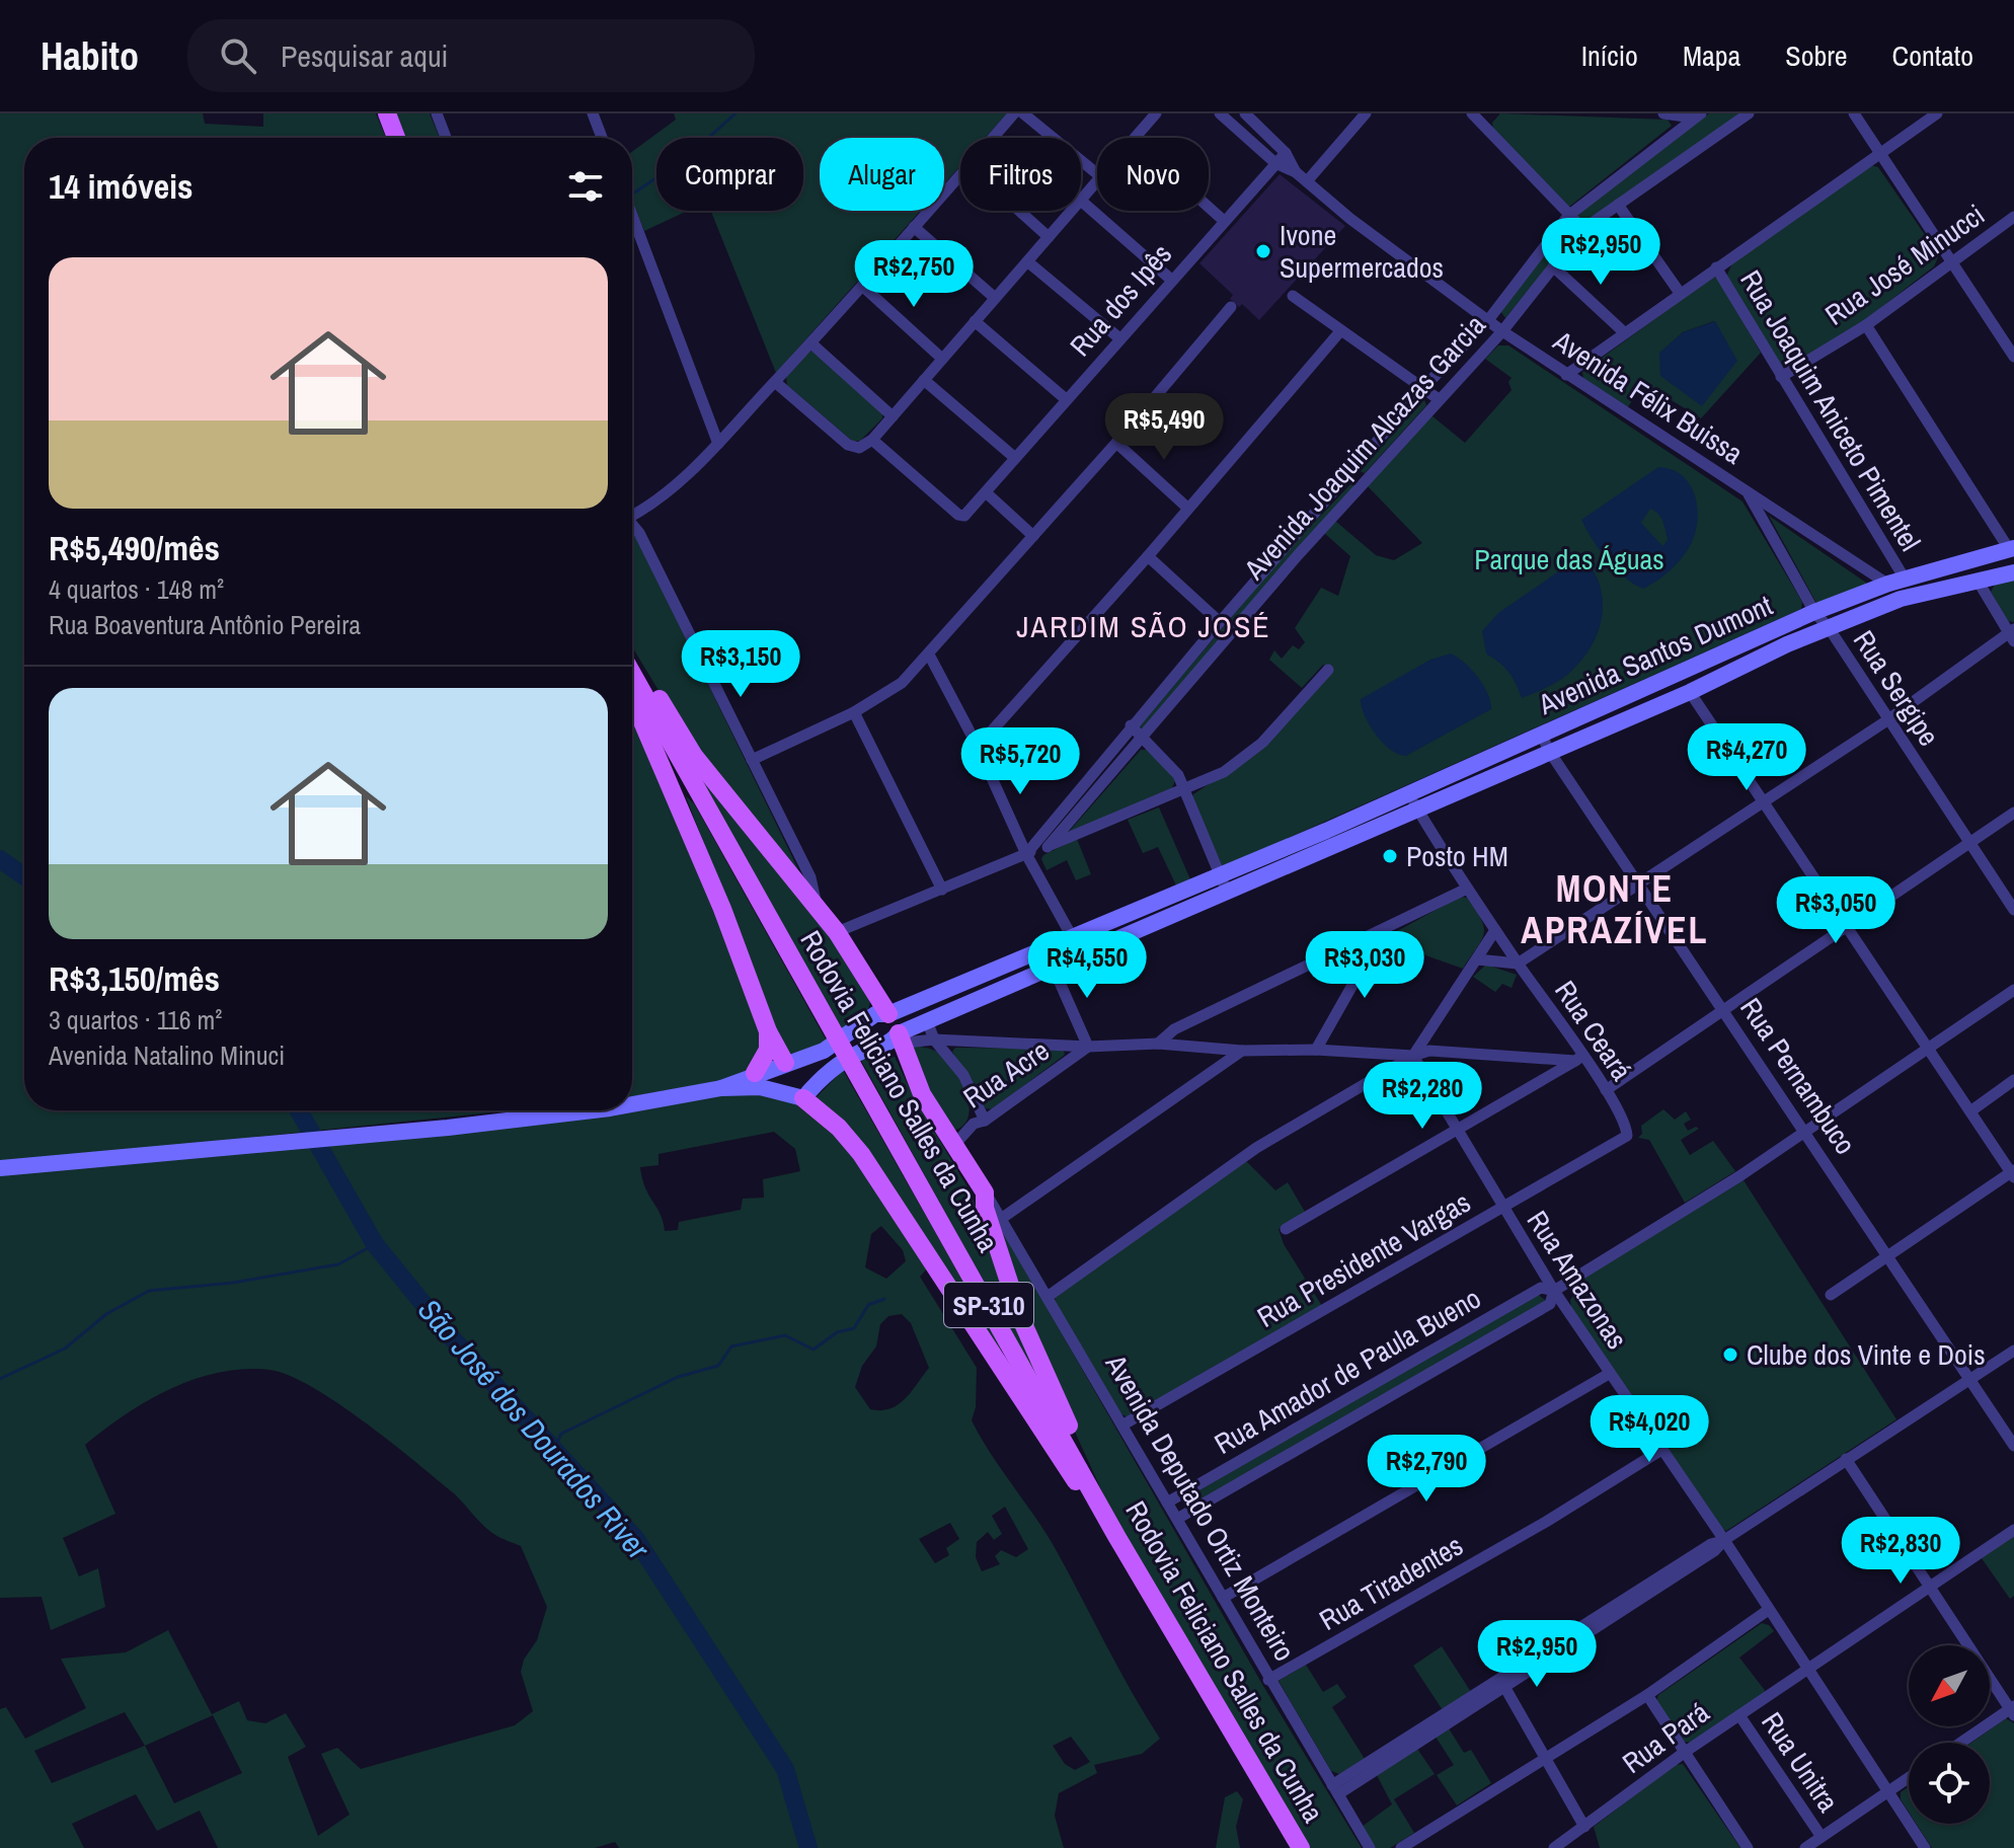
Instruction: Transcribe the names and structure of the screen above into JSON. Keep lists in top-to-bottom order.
{
  "streets": {
    "main road": ["Rodovia Feliciano Salles da Cunha", "SP-310"],
    "street": [
      "Rua José Minucci",
      "Rua dos Ipês",
      "Avenida Félix Buissa",
      "Rua Joaquim Aniceto Pimentel",
      "Avenida Joaquim Alcazas Garcia",
      "Avenida Santos Dumont",
      "Rua Sergipe",
      "Rua Ceará",
      "Rua Acre",
      "Rua Pernambuco",
      "Rua Presidente Vargas",
      "Rua Amazonas",
      "Rua Amador de Paula Bueno",
      "Avenida Deputado Ortiz Monteiro",
      "Rua Tiradentes",
      "Rua Pará",
      "Rua Unitra"
    ]
  },
  "crossings": [
    ["Rua José Minucci", "Rua Joaquim Aniceto Pimentel"],
    ["Rua dos Ipês", "Avenida Félix Buissa"],
    ["Avenida Félix Buissa", "Rua Joaquim Aniceto Pimentel"],
    ["Avenida Félix Buissa", "Avenida Joaquim Alcazas Garcia"],
    ["Avenida Félix Buissa", "Avenida Santos Dumont"],
    ["Avenida Félix Buissa", "Rua Sergipe"],
    ["Rua Joaquim Aniceto Pimentel", "Avenida Santos Dumont"],
    ["Avenida Santos Dumont", "Rua Sergipe"],
    ["Avenida Santos Dumont", "Rua Ceará"],
    ["Avenida Santos Dumont", "Rua Pernambuco"],
    ["Rua Ceará", "Rua Presidente Vargas"],
    ["Rua Pernambuco", "Rua Amador de Paula Bueno"],
    ["Rua Presidente Vargas", "Rua Amazonas"],
    ["Rua Presidente Vargas", "Avenida Deputado Ortiz Monteiro"],
    ["Rua Amazonas", "Rua Amador de Paula Bueno"],
    ["Rua Amazonas", "Rua Tiradentes"],
    ["Rua Amazonas", "Rua Pará"],
    ["Rua Amador de Paula Bueno", "Avenida Deputado Ortiz Monteiro"],
    ["Avenida Deputado Ortiz Monteiro", "Rua Tiradentes"],
    ["Rua Pará", "Rua Unitra"]
  ],
  "districts": ["JARDIM SÃO JOSÉ", "MONTE APRAZÍVEL"],
  "water": ["São José dos Dourados River"],
  "parks": ["Parque das Águas"],
  "places": ["Ivone Supermercados", "Posto HM", "Clube dos Vinte e Dois"],
  "north": "bottom left",
  "page": {
    "header": "Habito",
    "search": "Pesquisar aqui",
    "nav": [
      "Início",
      "Mapa",
      "Sobre",
      "Contato"
    ],
    "chip": [
      "Comprar",
      "Alugar",
      "Filtros",
      "Novo"
    ],
    "heading": "14 imóveis",
    "price": [
      "R$2,950",
      "R$2,750",
      "R$5,490",
      "R$3,150",
      "R$4,270",
      "R$5,720",
      "R$3,050",
      "R$4,550",
      "R$3,030",
      "R$2,280",
      "R$4,020",
      "R$2,790",
      "R$2,830",
      "R$2,950"
    ],
    "list": [
      {
        "name": "R$5,490/mês",
        "note": "4 quartos · 148 m² · Rua Boaventura Antônio Pereira"
      },
      {
        "name": "R$3,150/mês",
        "note": "3 quartos · 116 m² · Avenida Natalino Minuci"
      }
    ]
  }
}
